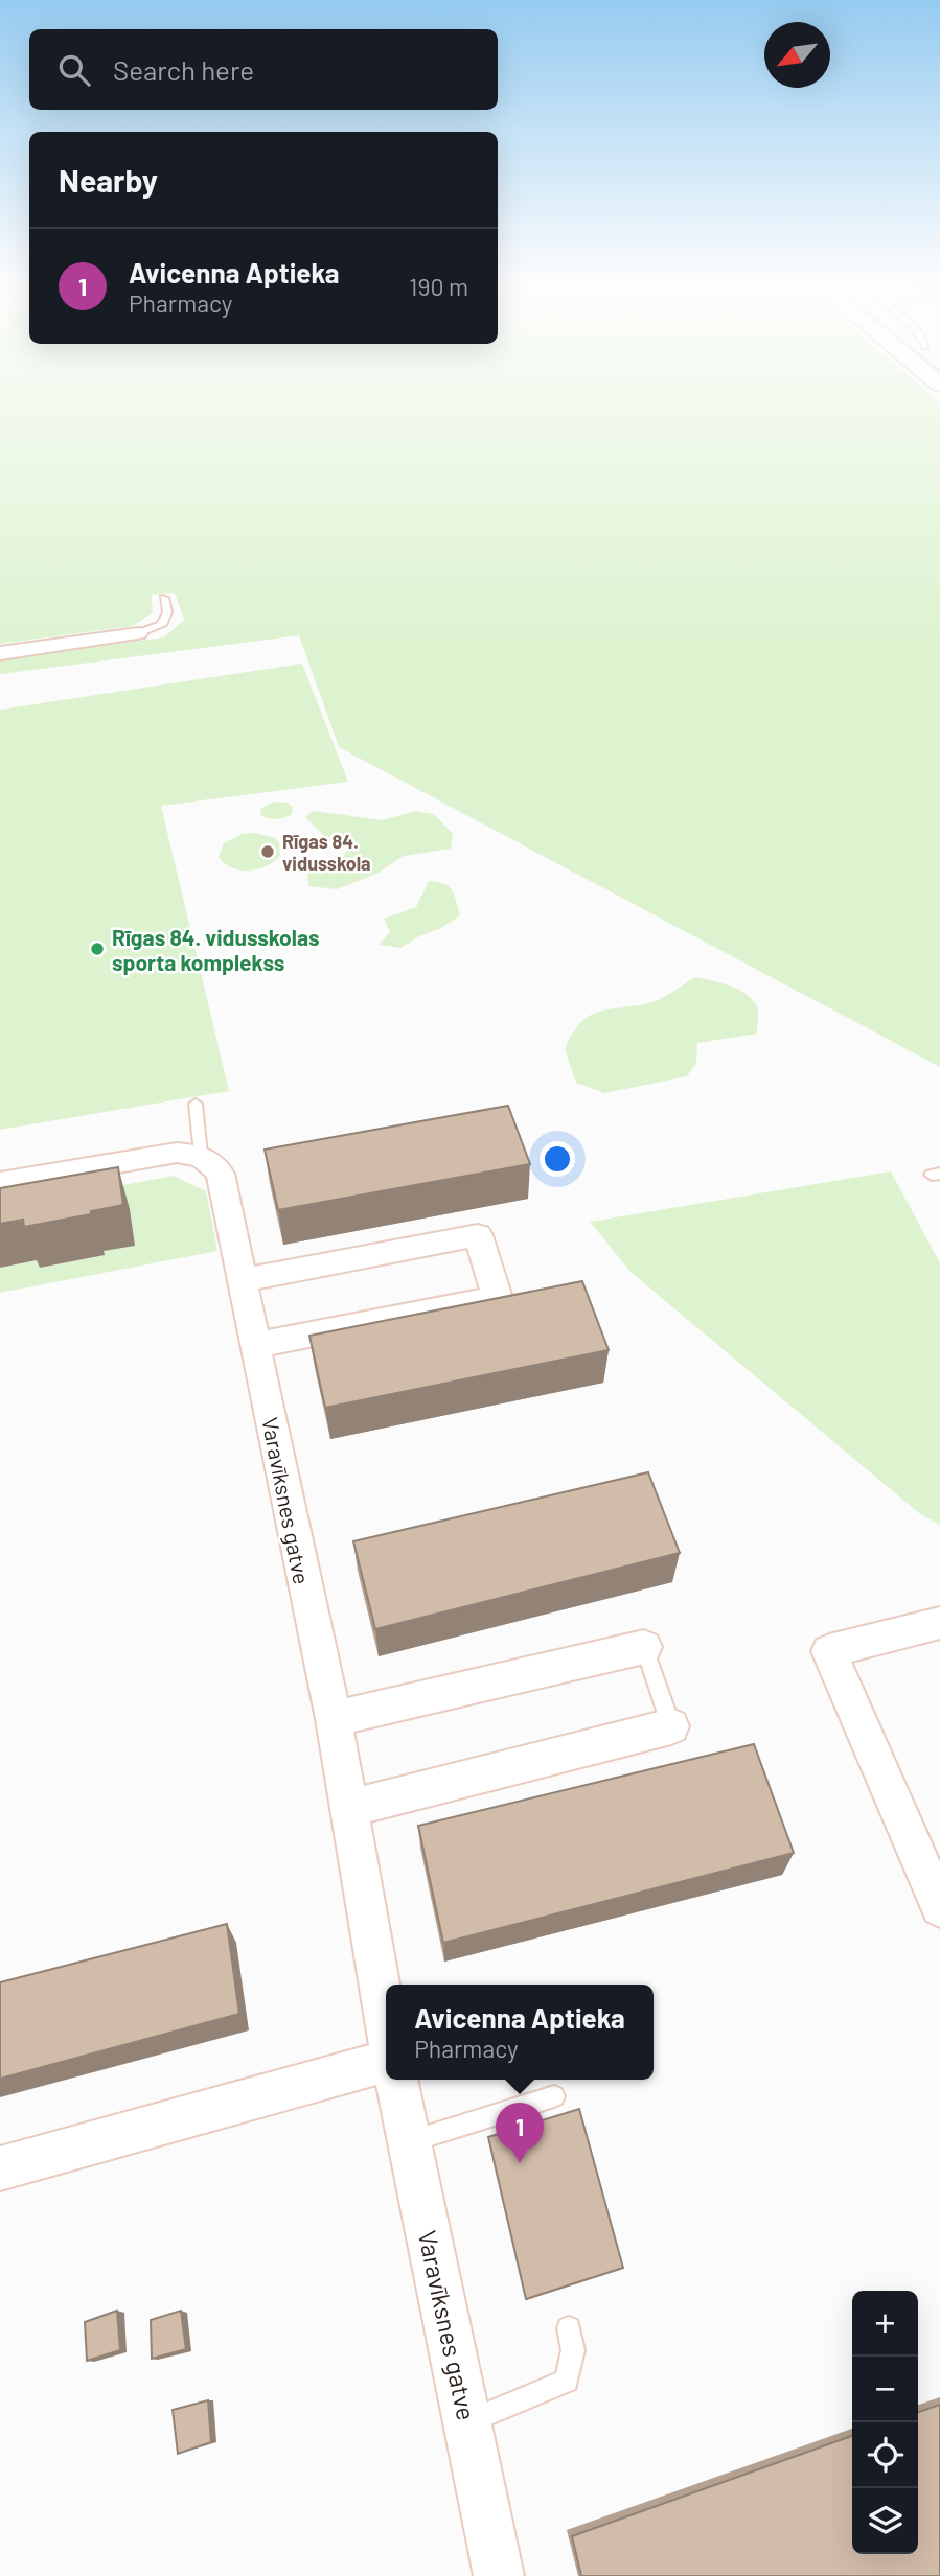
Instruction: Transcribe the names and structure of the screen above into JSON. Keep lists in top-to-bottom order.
{
  "streets": {
    "street": ["Varavīksnes gatve"]
  },
  "places": ["Rīgas 84. vidusskola", "Rīgas 84. vidusskolas sporta komplekss"],
  "north": "bottom left",
  "page": {
    "search": "Search here",
    "heading": "Nearby",
    "list": [
      {
        "mark": "1",
        "name": "Avicenna Aptieka",
        "note": "Pharmacy",
        "value": "190 m"
      }
    ],
    "popup": ["Avicenna Aptieka", "Pharmacy"],
    "pins": "1",
    "map_buttons": ["+", "−"]
  }
}
